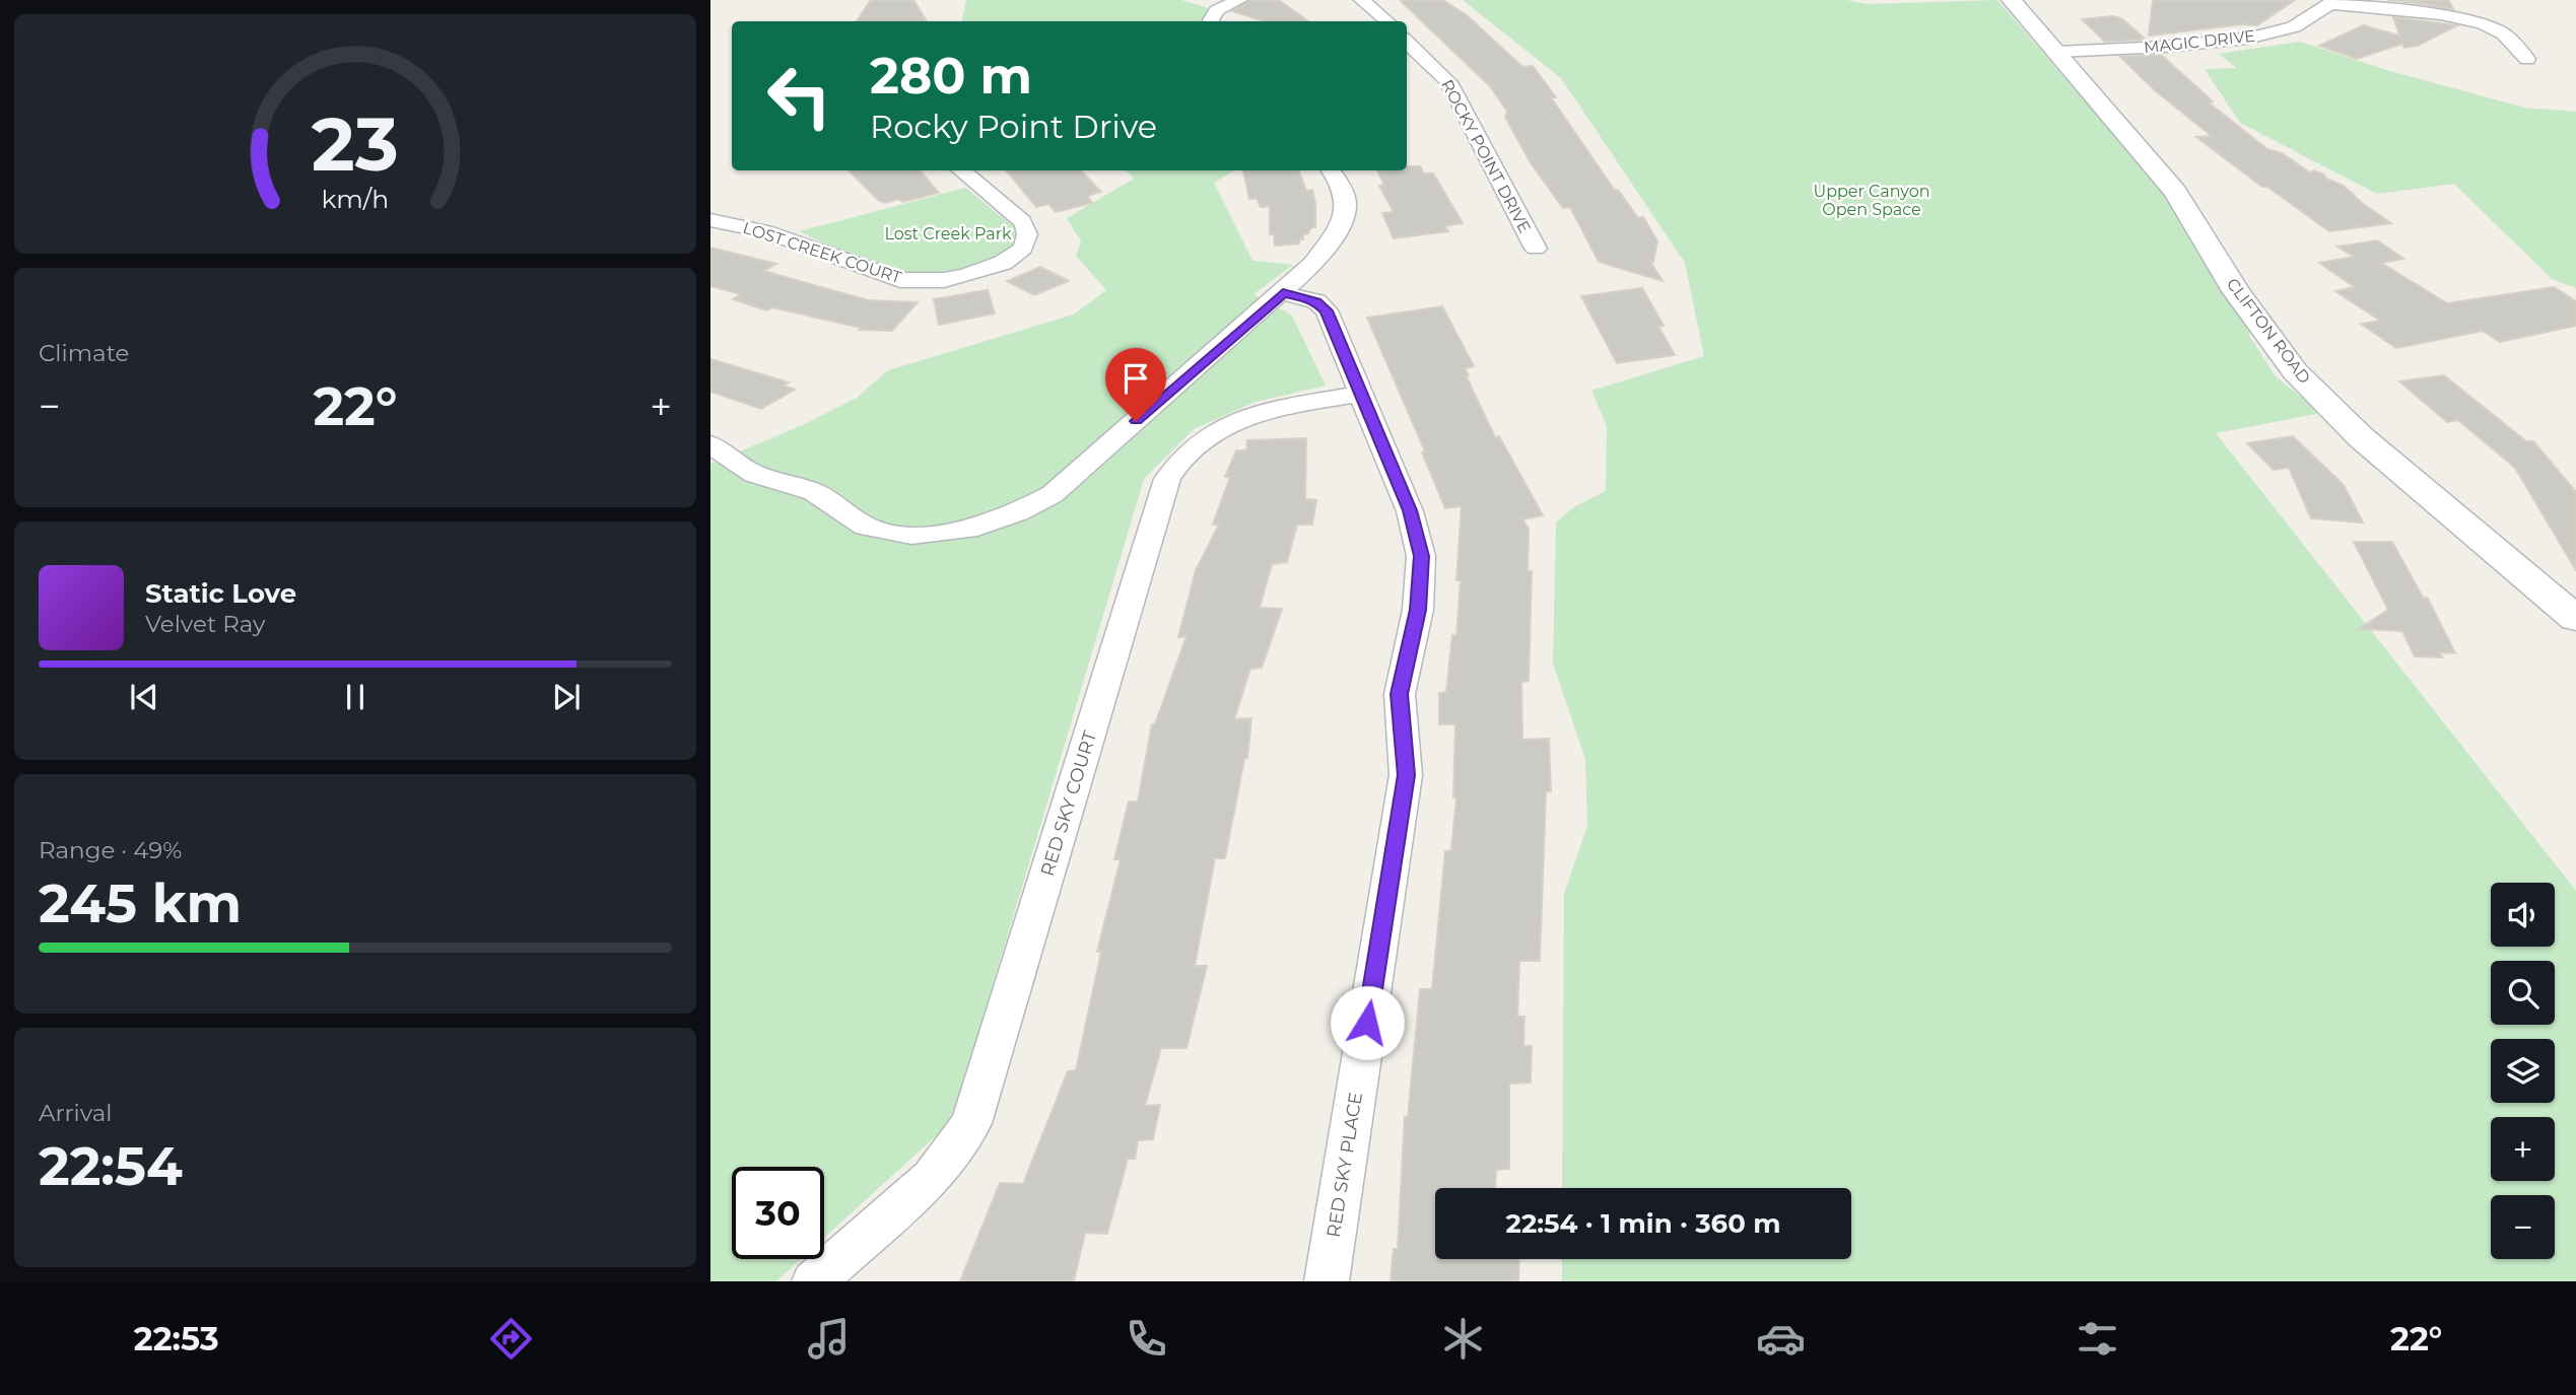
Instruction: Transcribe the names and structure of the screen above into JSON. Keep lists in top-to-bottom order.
{
  "streets": {
    "street": [
      "MAGIC DRIVE",
      "ROCKY POINT DRIVE",
      "LOST CREEK COURT",
      "CLIFTON ROAD",
      "RED SKY COURT",
      "RED SKY PLACE"
    ]
  },
  "crossings": [
    ["MAGIC DRIVE", "CLIFTON ROAD"],
    ["RED SKY COURT", "RED SKY PLACE"]
  ],
  "parks": ["Upper Canyon Open Space", "Lost Creek Park"],
  "page": {
    "turn": ["280 m", "Rocky Point Drive"],
    "tile": [
      "Climate",
      ["Range · 49%", "245 km"],
      ["Arrival", "22:54"]
    ],
    "heat": ["−", "22°", "+"],
    "song": ["Static Love", "Velvet Ray"],
    "map_buttons": ["+", "−"],
    "limit": "30",
    "trip": "22:54 · 1 min · 360 m",
    "tabs": ["22:53", "22°"],
    "gauge": ["23", "km/h"]
  }
}
